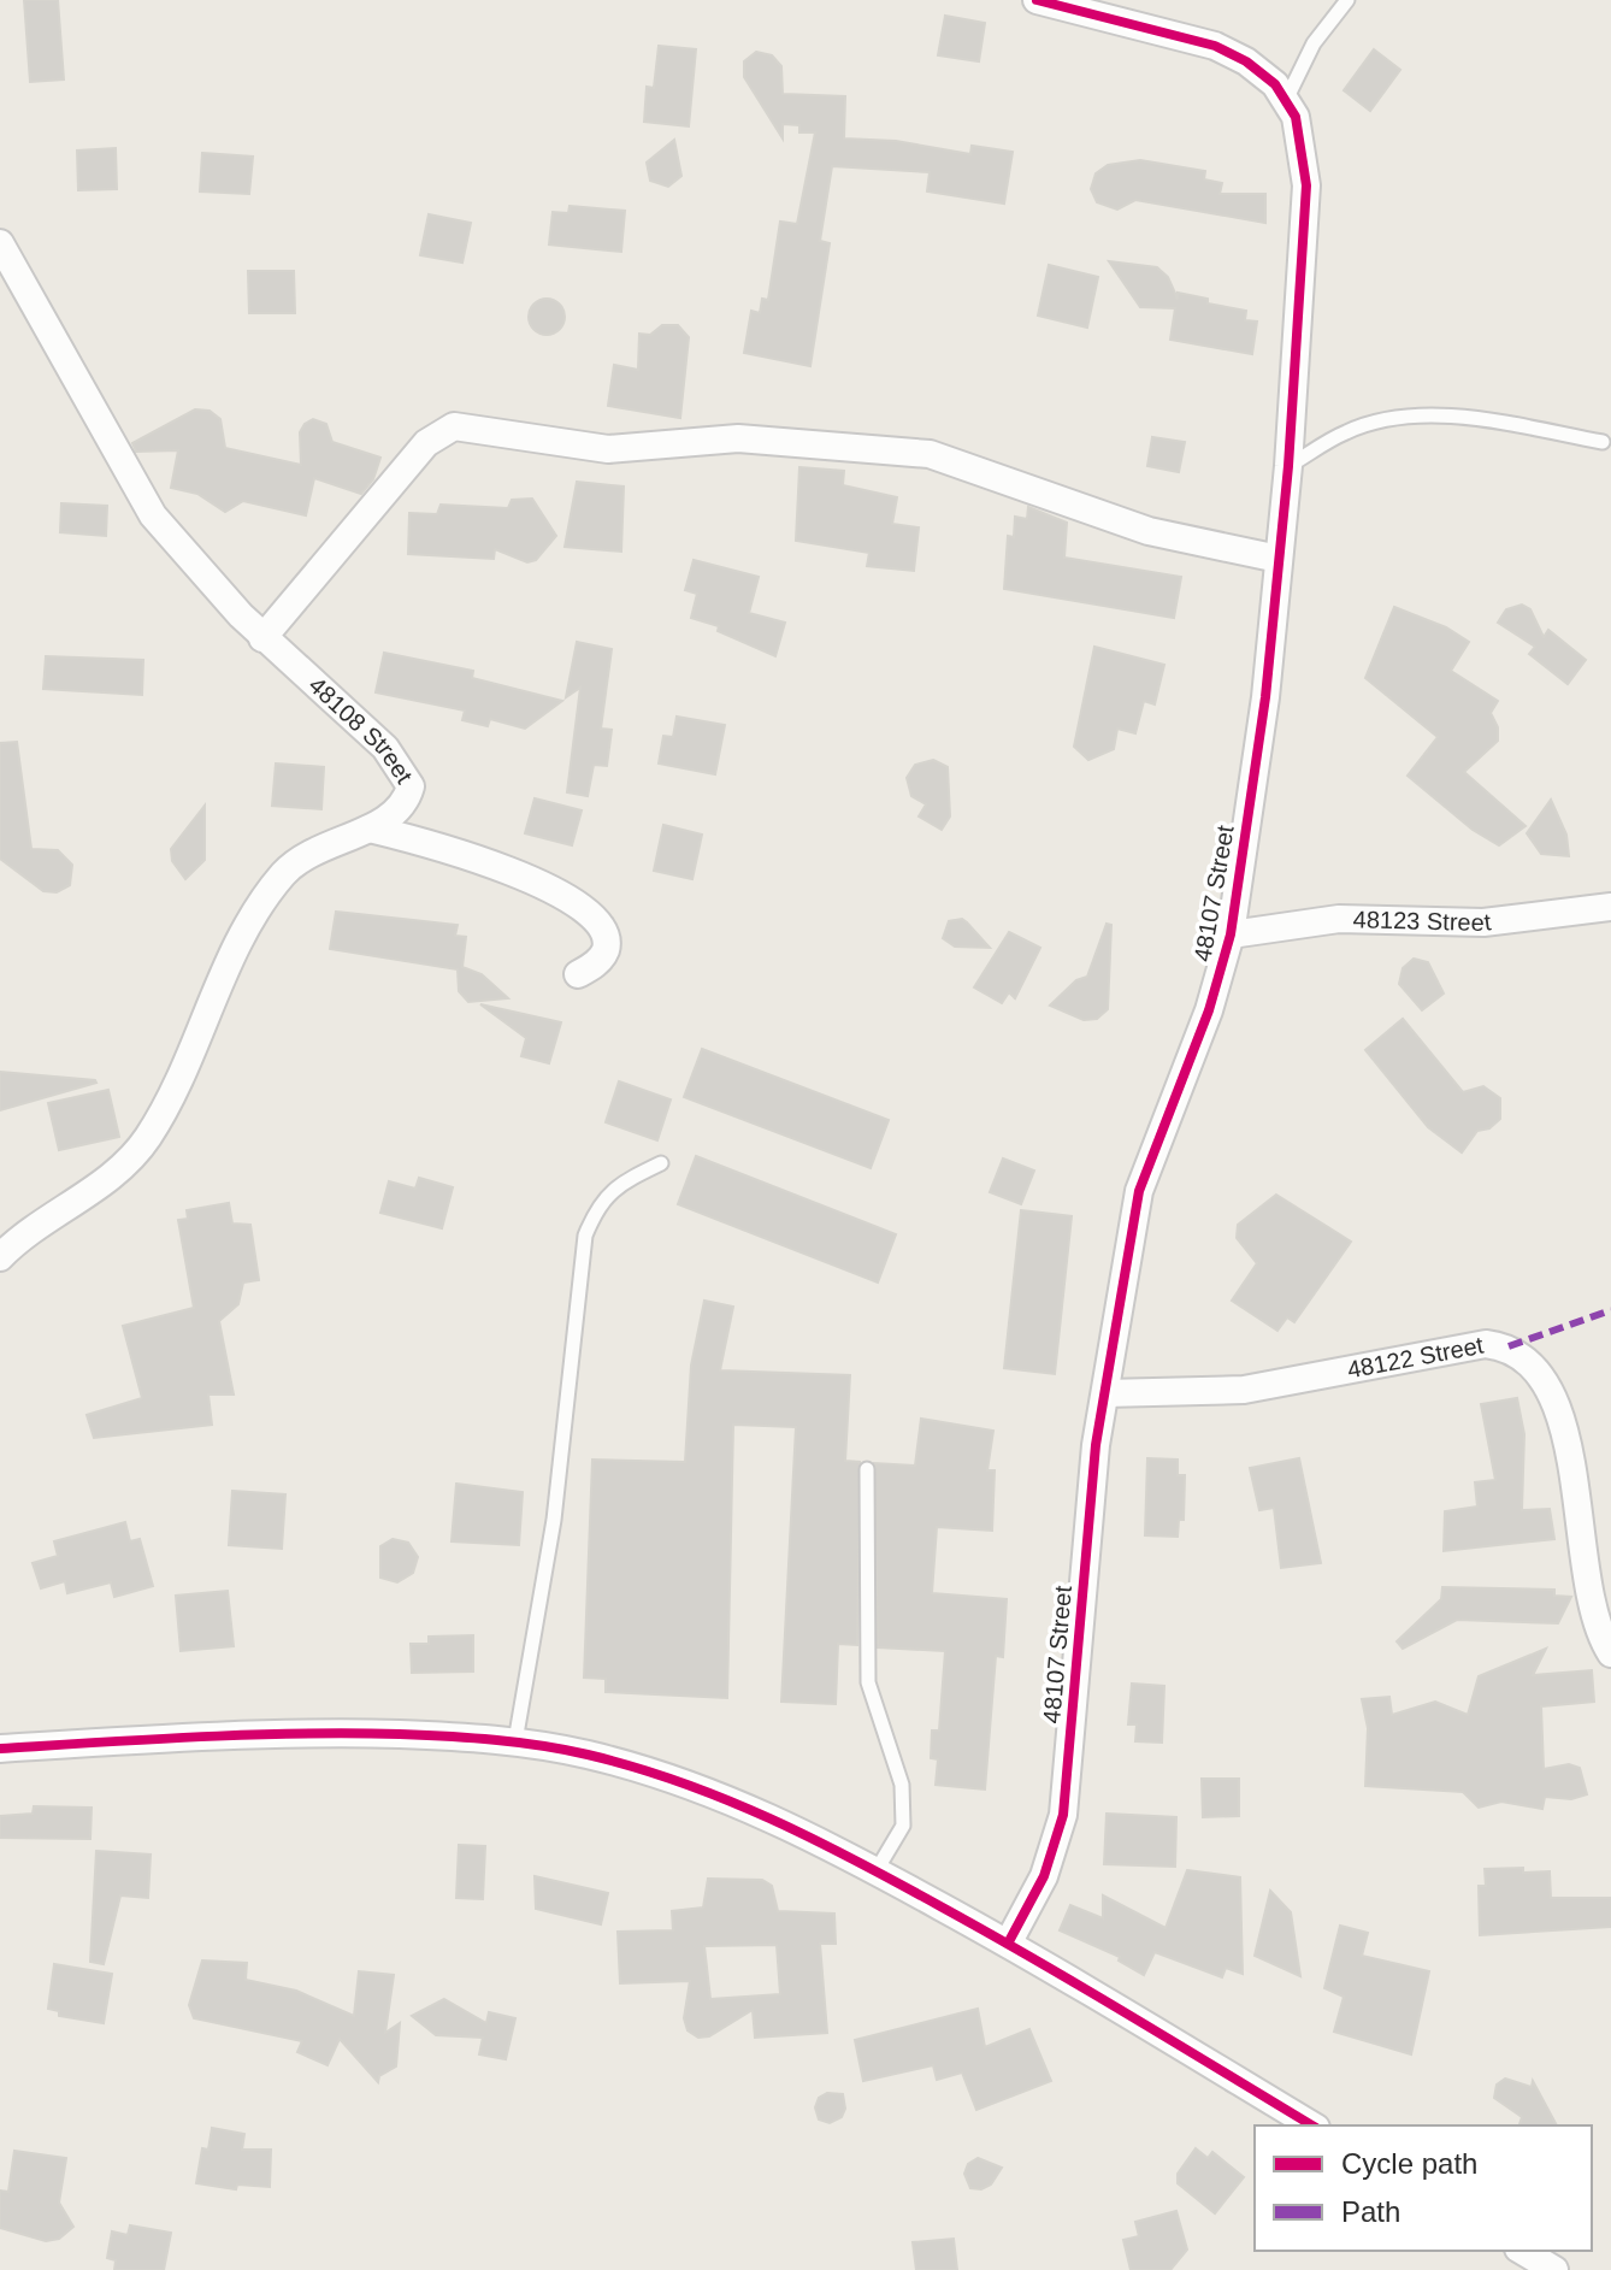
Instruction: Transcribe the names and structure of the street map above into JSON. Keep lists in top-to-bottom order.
{
  "streets": {
    "street": [
      "48108 Street",
      "48107 Street",
      "48123 Street",
      "48122 Street"
    ]
  },
  "crossings": [
    ["48107 Street", "48123 Street"],
    ["48107 Street", "48122 Street"]
  ],
  "legend": ["Cycle path", "Path"]
}
